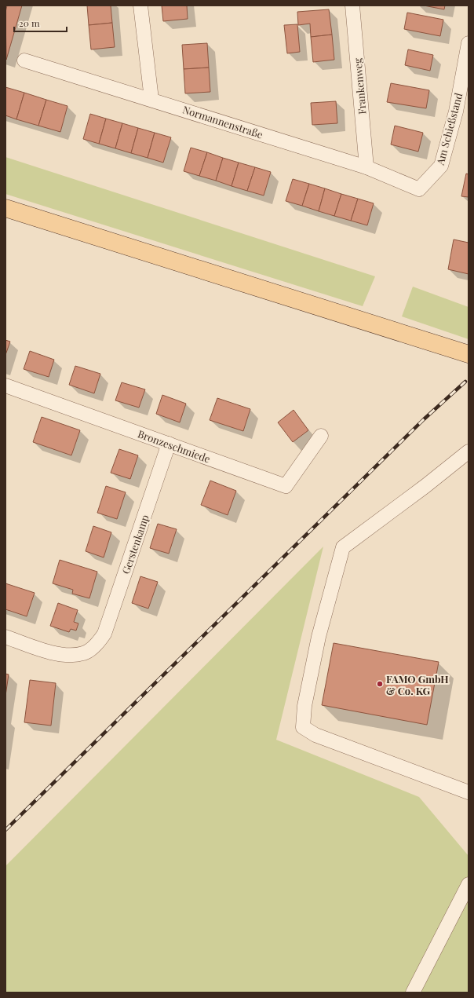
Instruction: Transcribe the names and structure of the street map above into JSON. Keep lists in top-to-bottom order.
{
  "streets": {
    "street": [
      "Frankenweg",
      "Normannenstraße",
      "Am Schießstand",
      "Bronzeschmiede",
      "Gerstenkamp"
    ]
  },
  "crossings": [
    ["Frankenweg", "Normannenstraße"],
    ["Normannenstraße", "Am Schießstand"],
    ["Bronzeschmiede", "Gerstenkamp"]
  ],
  "places": ["FAMO GmbH & Co. KG"],
  "scale_bar": "20 m"
}
